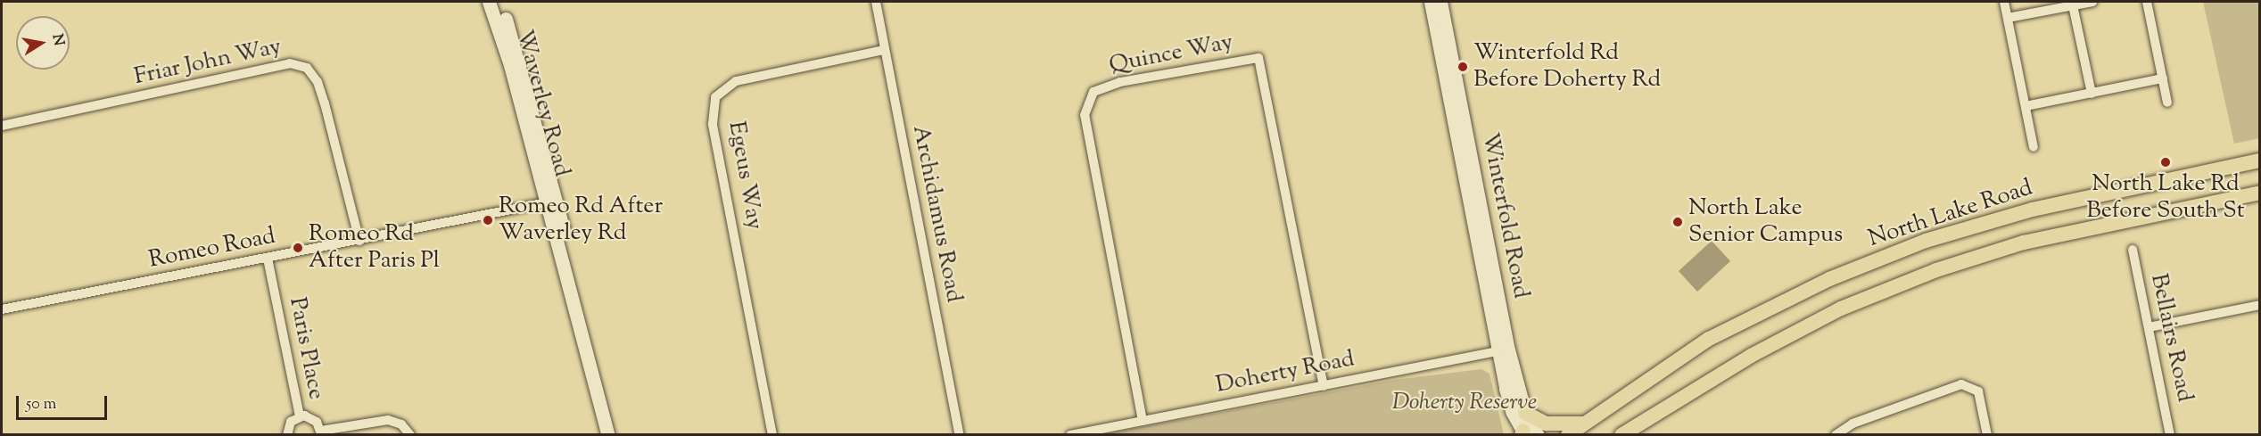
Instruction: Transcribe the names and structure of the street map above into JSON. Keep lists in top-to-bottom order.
{
  "streets": {
    "main road": ["North Lake Road"],
    "street": [
      "Quince Way",
      "Friar John Way",
      "Waverley Road",
      "Egeus Way",
      "Archidamus Road",
      "Winterfold Road",
      "Romeo Road",
      "Bellairs Road",
      "Paris Place",
      "Doherty Road"
    ]
  },
  "crossings": [
    ["Quince Way", "Doherty Road"],
    ["Friar John Way", "Romeo Road"],
    ["Waverley Road", "Romeo Road"],
    ["Egeus Way", "Archidamus Road"],
    ["Winterfold Road", "Doherty Road"],
    ["Romeo Road", "Paris Place"]
  ],
  "parks": ["Doherty Reserve"],
  "places": [
    "Winterfold Rd Before Doherty Rd",
    "North Lake Rd Before South St",
    "Romeo Rd After Waverley Rd",
    "North Lake Senior Campus",
    "Romeo Rd After Paris Pl"
  ],
  "scale_bar": "50 m",
  "north": "right"
}
